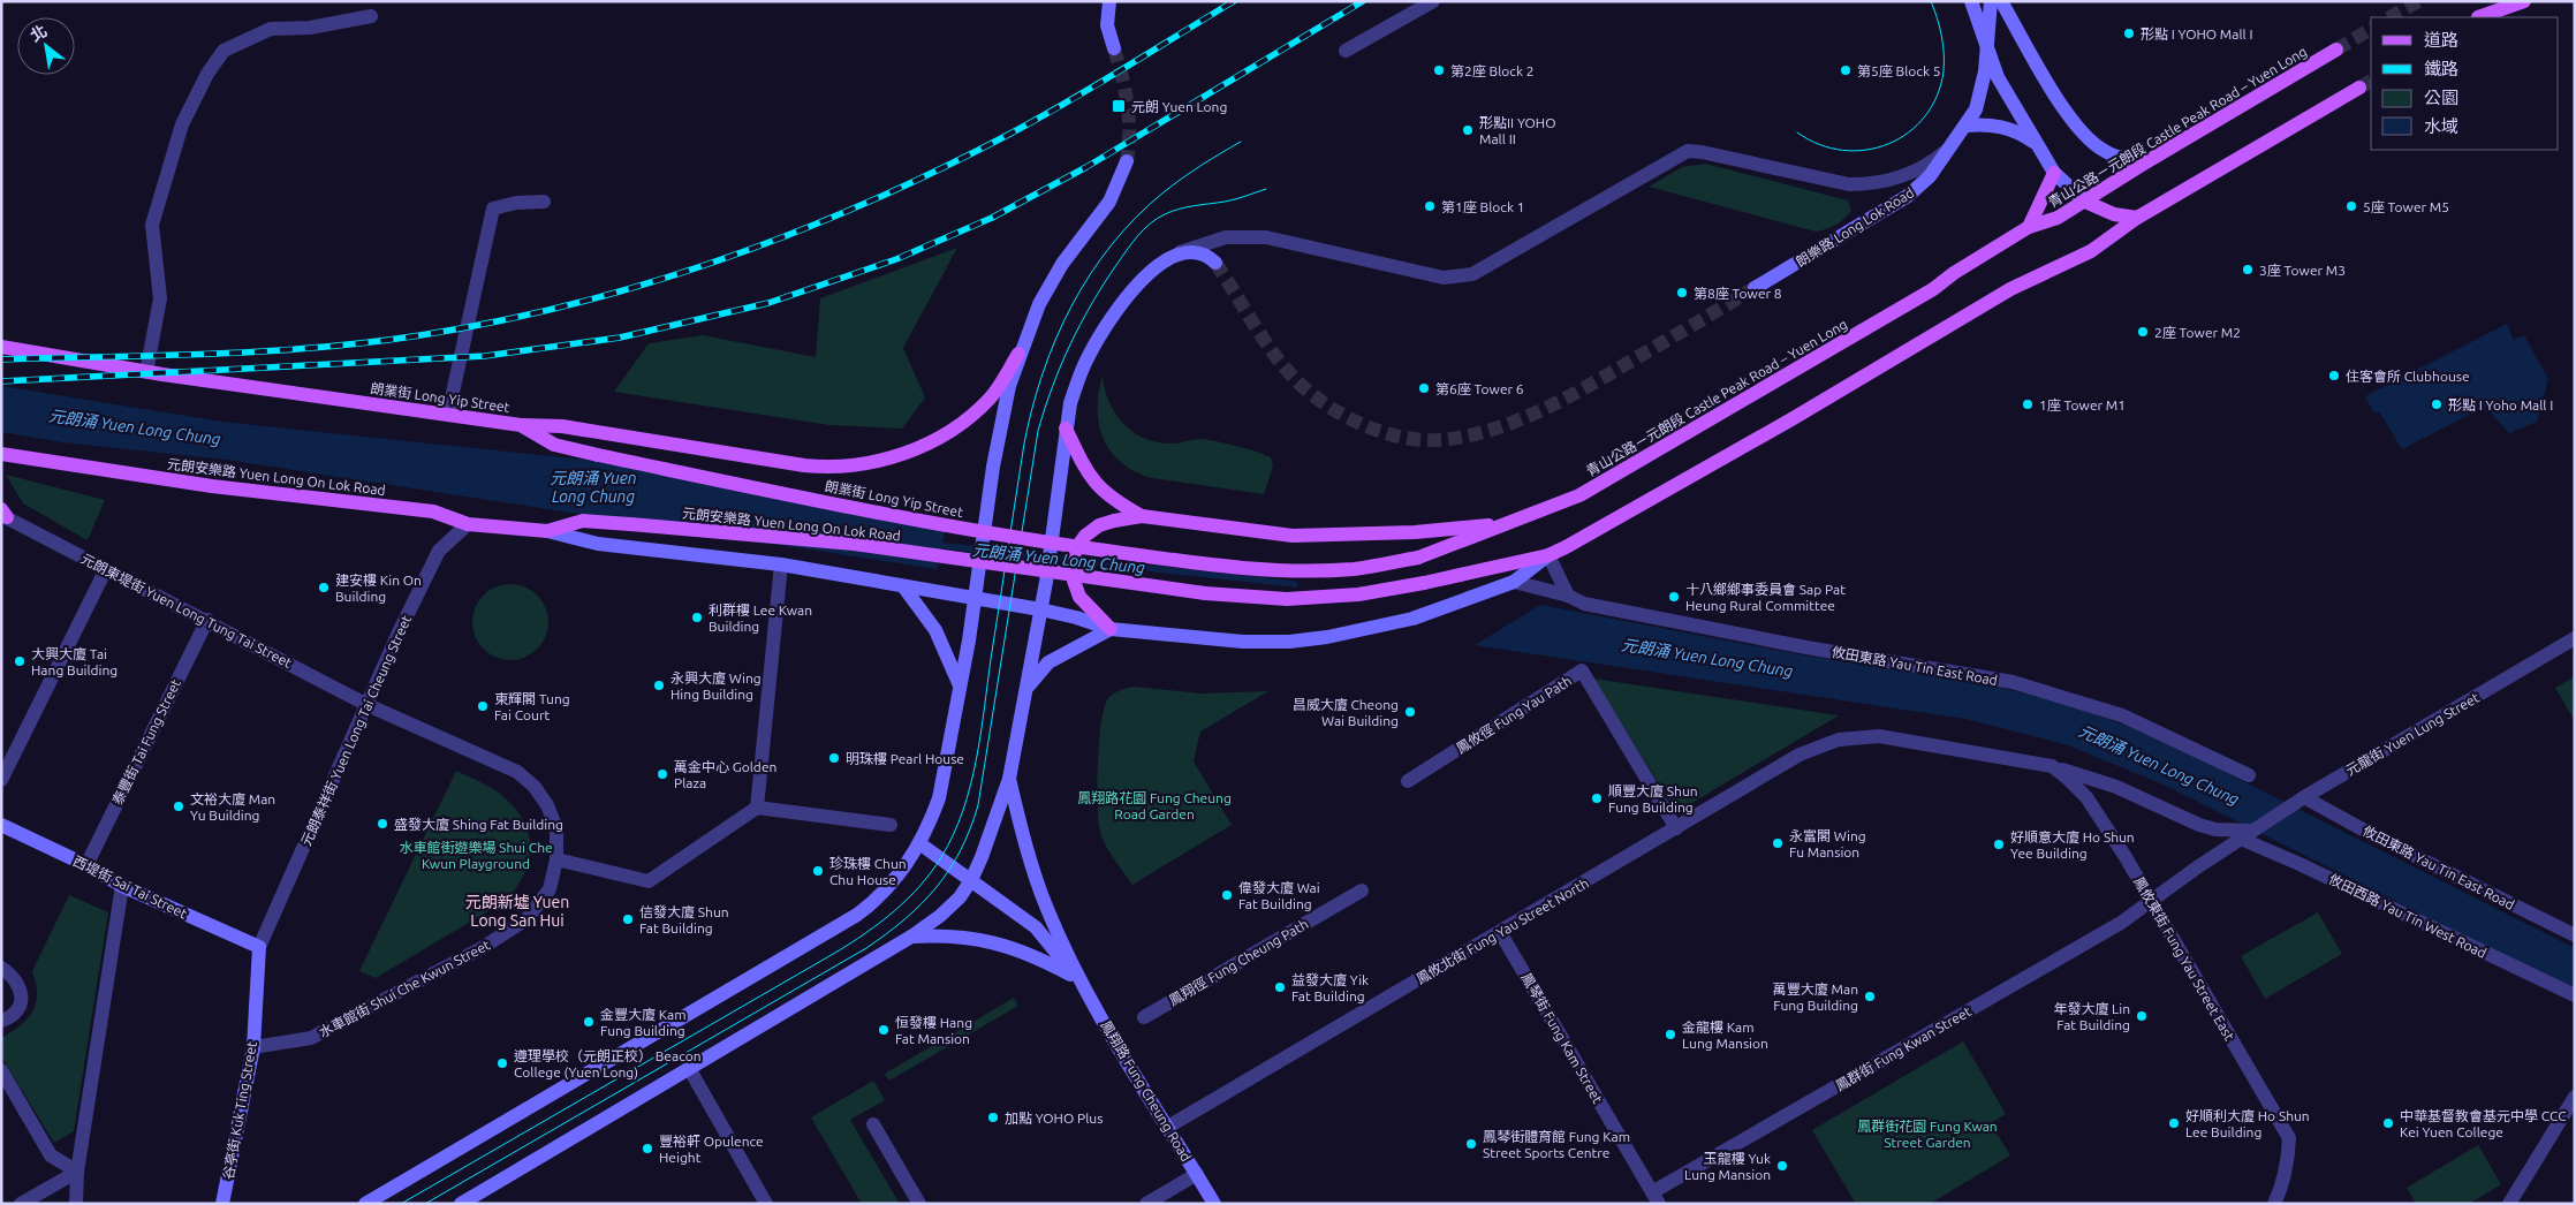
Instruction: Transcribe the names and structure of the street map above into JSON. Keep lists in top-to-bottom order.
{
  "streets": {
    "main road": [
      "青山公路－元朗段 Castle Peak Road – Yuen Long",
      "朗樂路 Long Lok Road",
      "朗業街 Long Yip Street",
      "元朗安樂路 Yuen Long On Lok Road",
      "西堤街 Sai Tai Street",
      "鳳翔路 Fung Cheung Road",
      "谷亭街 Kuk Ting Street"
    ],
    "street": [
      "元朗東堤街 Yuen Long Tung Tai Street",
      "攸田東路 Yau Tin East Road",
      "鳳攸徑 Fung Yau Path",
      "元朗泰祥街 Yuen Long Tai Cheung Street",
      "元龍街 Yuen Lung Street",
      "泰豐街 Tai Fung Street",
      "攸田西路 Yau Tin West Road",
      "鳳攸北街 Fung Yau Street North",
      "鳳攸東街 Fung Yau Street East",
      "鳳翔徑 Fung Cheung Path",
      "水車館街 Shui Che Kwun Street",
      "鳳琴街 Fung Kam Street",
      "鳳群街 Fung Kwan Street"
    ]
  },
  "crossings": [
    ["青山公路－元朗段 Castle Peak Road – Yuen Long", "朗業街 Long Yip Street"],
    ["元朗安樂路 Yuen Long On Lok Road", "元朗泰祥街 Yuen Long Tai Cheung Street"],
    ["元朗東堤街 Yuen Long Tung Tai Street", "元朗泰祥街 Yuen Long Tai Cheung Street"],
    ["元朗東堤街 Yuen Long Tung Tai Street", "泰豐街 Tai Fung Street"],
    ["元朗東堤街 Yuen Long Tung Tai Street", "水車館街 Shui Che Kwun Street"],
    ["攸田東路 Yau Tin East Road", "元龍街 Yuen Lung Street"],
    ["鳳攸徑 Fung Yau Path", "鳳攸北街 Fung Yau Street North"],
    ["元朗泰祥街 Yuen Long Tai Cheung Street", "西堤街 Sai Tai Street"],
    ["元朗泰祥街 Yuen Long Tai Cheung Street", "水車館街 Shui Che Kwun Street"],
    ["元朗泰祥街 Yuen Long Tai Cheung Street", "谷亭街 Kuk Ting Street"],
    ["元龍街 Yuen Lung Street", "攸田西路 Yau Tin West Road"],
    ["元龍街 Yuen Lung Street", "鳳攸東街 Fung Yau Street East"],
    ["元龍街 Yuen Lung Street", "鳳群街 Fung Kwan Street"],
    ["泰豐街 Tai Fung Street", "西堤街 Sai Tai Street"],
    ["西堤街 Sai Tai Street", "谷亭街 Kuk Ting Street"],
    ["鳳攸北街 Fung Yau Street North", "鳳攸東街 Fung Yau Street East"],
    ["鳳攸北街 Fung Yau Street North", "鳳琴街 Fung Kam Street"],
    ["鳳攸北街 Fung Yau Street North", "鳳翔路 Fung Cheung Road"],
    ["鳳攸東街 Fung Yau Street East", "鳳群街 Fung Kwan Street"],
    ["水車館街 Shui Che Kwun Street", "谷亭街 Kuk Ting Street"],
    ["鳳琴街 Fung Kam Street", "鳳群街 Fung Kwan Street"]
  ],
  "districts": ["元朗新墟 Yuen Long San Hui"],
  "water": ["元朗涌 Yuen Long Chung"],
  "parks": ["鳳翔路花園 Fung Cheung Road Garden", "水車館街遊樂場 Shui Che Kwun Playground", "鳳群街花園 Fung Kwan Street Garden"],
  "places": {
    "other": [
      "形點 I YOHO Mall I",
      "第2座 Block 2",
      "第5座 Block 5",
      "形點II YOHO Mall II",
      "第1座 Block 1",
      "5座 Tower M5",
      "3座 Tower M3",
      "第8座 Tower 8",
      "2座 Tower M2",
      "住客會所 Clubhouse",
      "第6座 Tower 6",
      "1座 Tower M1",
      "形點 I Yoho Mall I",
      "建安樓 Kin On Building",
      "十八鄉鄉事委員會 Sap Pat Heung Rural Committee",
      "利群樓 Lee Kwan Building",
      "大興大廈 Tai Hang Building",
      "永興大廈 Wing Hing Building",
      "東輝閣 Tung Fai Court",
      "昌威大廈 Cheong Wai Building",
      "明珠樓 Pearl House",
      "萬金中心 Golden Plaza",
      "順豐大廈 Shun Fung Building",
      "文裕大廈 Man Yu Building",
      "盛發大廈 Shing Fat Building",
      "永富閣 Wing Fu Mansion",
      "好順意大廈 Ho Shun Yee Building",
      "珍珠樓 Chun Chu House",
      "偉發大廈 Wai Fat Building",
      "信發大廈 Shun Fat Building",
      "益發大廈 Yik Fat Building",
      "萬豐大廈 Man Fung Building",
      "年發大廈 Lin Fat Building",
      "金豐大廈 Kam Fung Building",
      "恒發樓 Hang Fat Mansion",
      "金龍樓 Kam Lung Mansion",
      "遵理學校（元朗正校） Beacon College (Yuen Long)",
      "加點 YOHO Plus",
      "好順利大廈 Ho Shun Lee Building",
      "中華基督教會基元中學 CCC Kei Yuen College",
      "鳳琴街體育館 Fung Kam Street Sports Centre",
      "豐裕軒 Opulence Height",
      "玉龍樓 Yuk Lung Mansion"
    ],
    "transit": ["元朗 Yuen Long"]
  },
  "legend": [
    "道路",
    "鐵路",
    "公園",
    "水域"
  ],
  "north": "top left"
}
